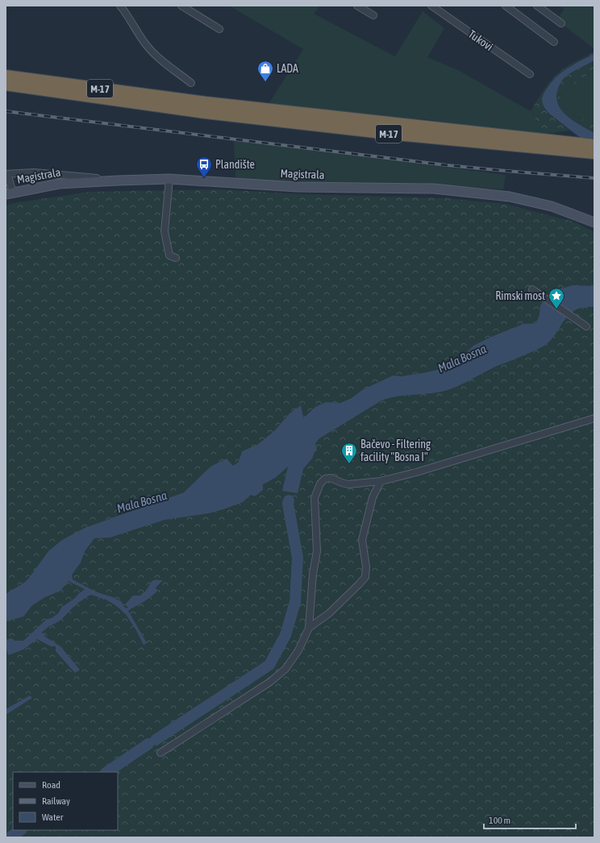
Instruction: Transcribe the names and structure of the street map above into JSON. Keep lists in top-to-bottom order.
{
  "streets": {
    "highway": ["M-17"],
    "main road": ["Magistrala"],
    "street": ["Tukovi"]
  },
  "water": ["Mala Bosna"],
  "places": {
    "shop": ["LADA"],
    "bus stop": ["Plandište"],
    "place": ["Rimski most"],
    "building": ["Bačevo - Filtering facility \"Bosna I\""]
  },
  "legend": ["Road", "Railway", "Water"],
  "scale_bar": "100 m"
}
